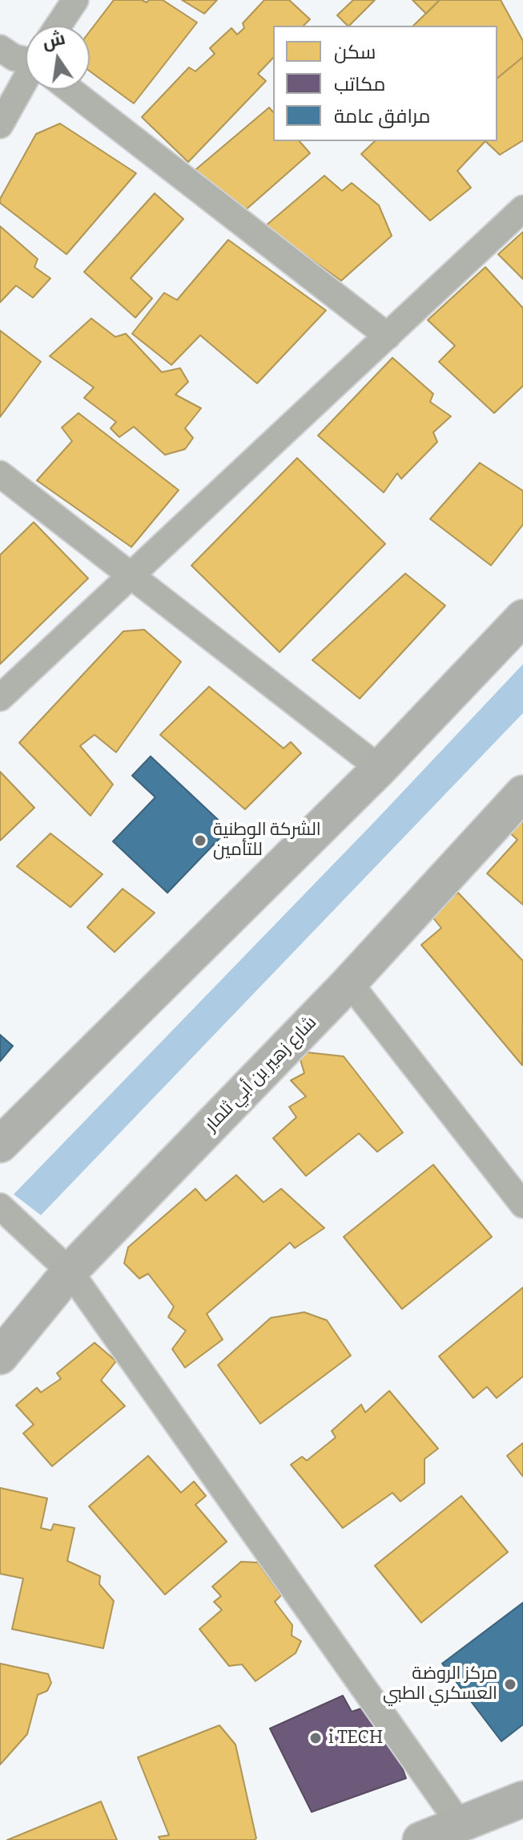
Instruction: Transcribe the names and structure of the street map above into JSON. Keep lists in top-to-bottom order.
{
  "streets": {
    "street": ["شارع زهير بن أبي ثلمار"]
  },
  "places": ["الشركة الوطنية للتأمين", "مركز الروضة العسكري الطبي", "i TECH"],
  "legend": ["سكن", "مكاتب", "مرافق عامة"],
  "north": "top"
}
